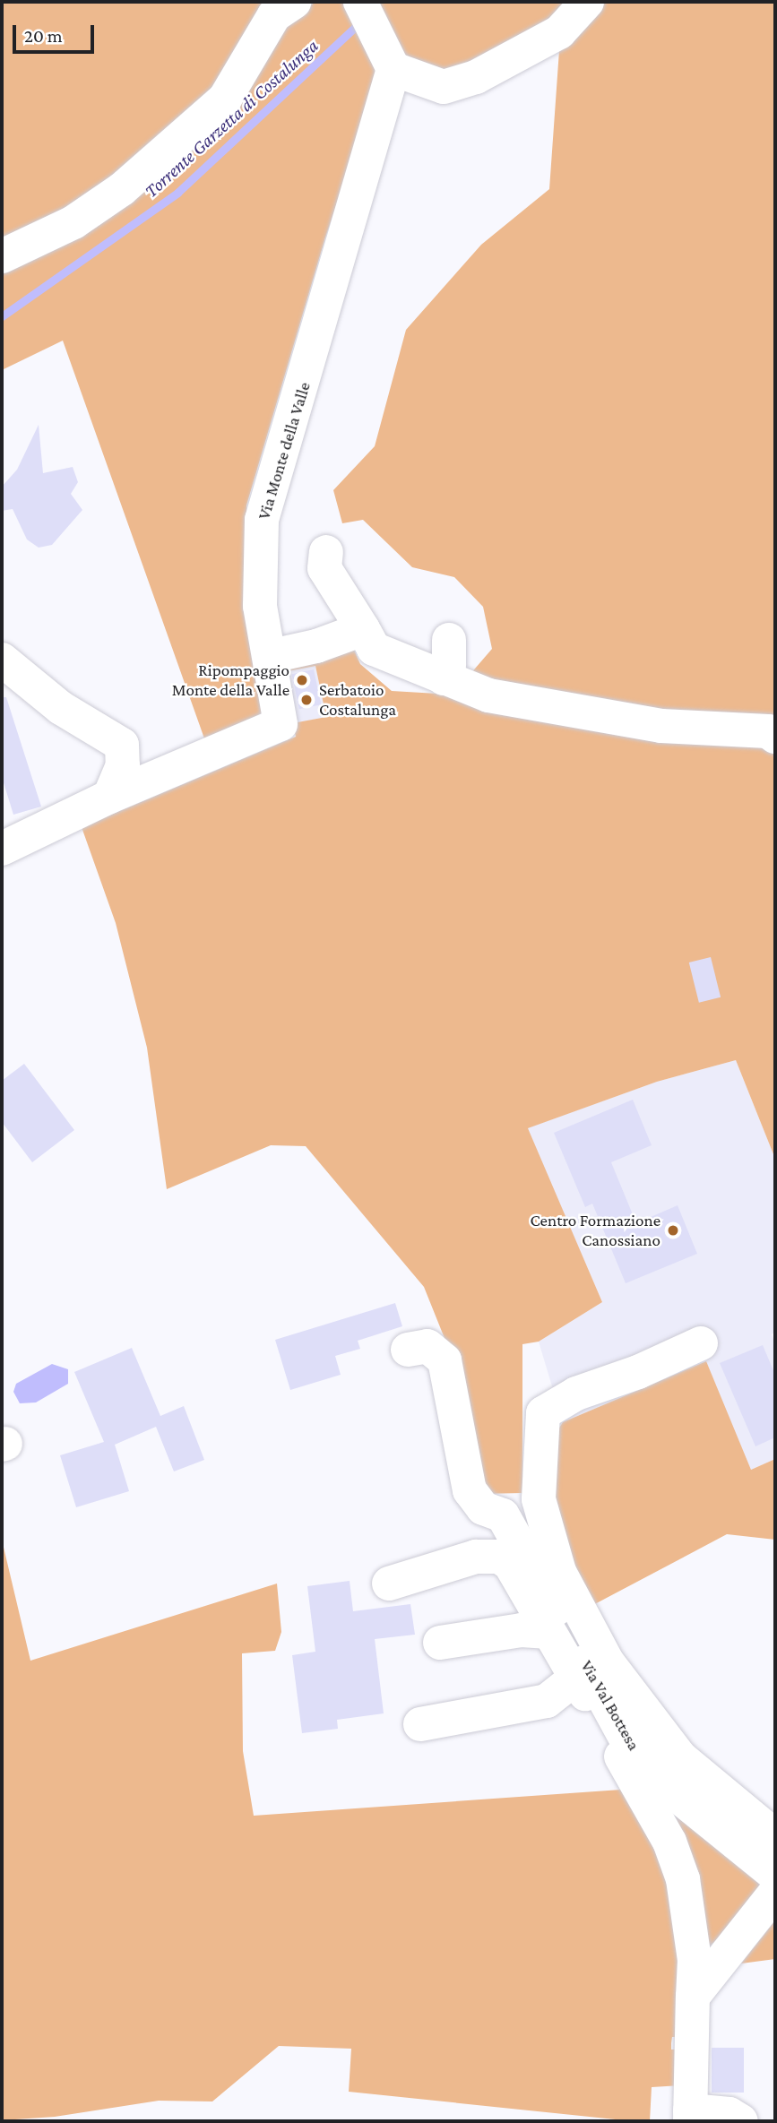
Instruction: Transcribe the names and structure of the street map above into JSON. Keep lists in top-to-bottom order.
{
  "streets": {
    "street": ["Via Monte della Valle", "Via Val Bottesa"]
  },
  "water": ["Torrente Garzetta di Costalunga"],
  "places": ["Ripompaggio Monte della Valle", "Serbatoio Costalunga", "Centro Formazione Canossiano"],
  "scale_bar": "20 m"
}
